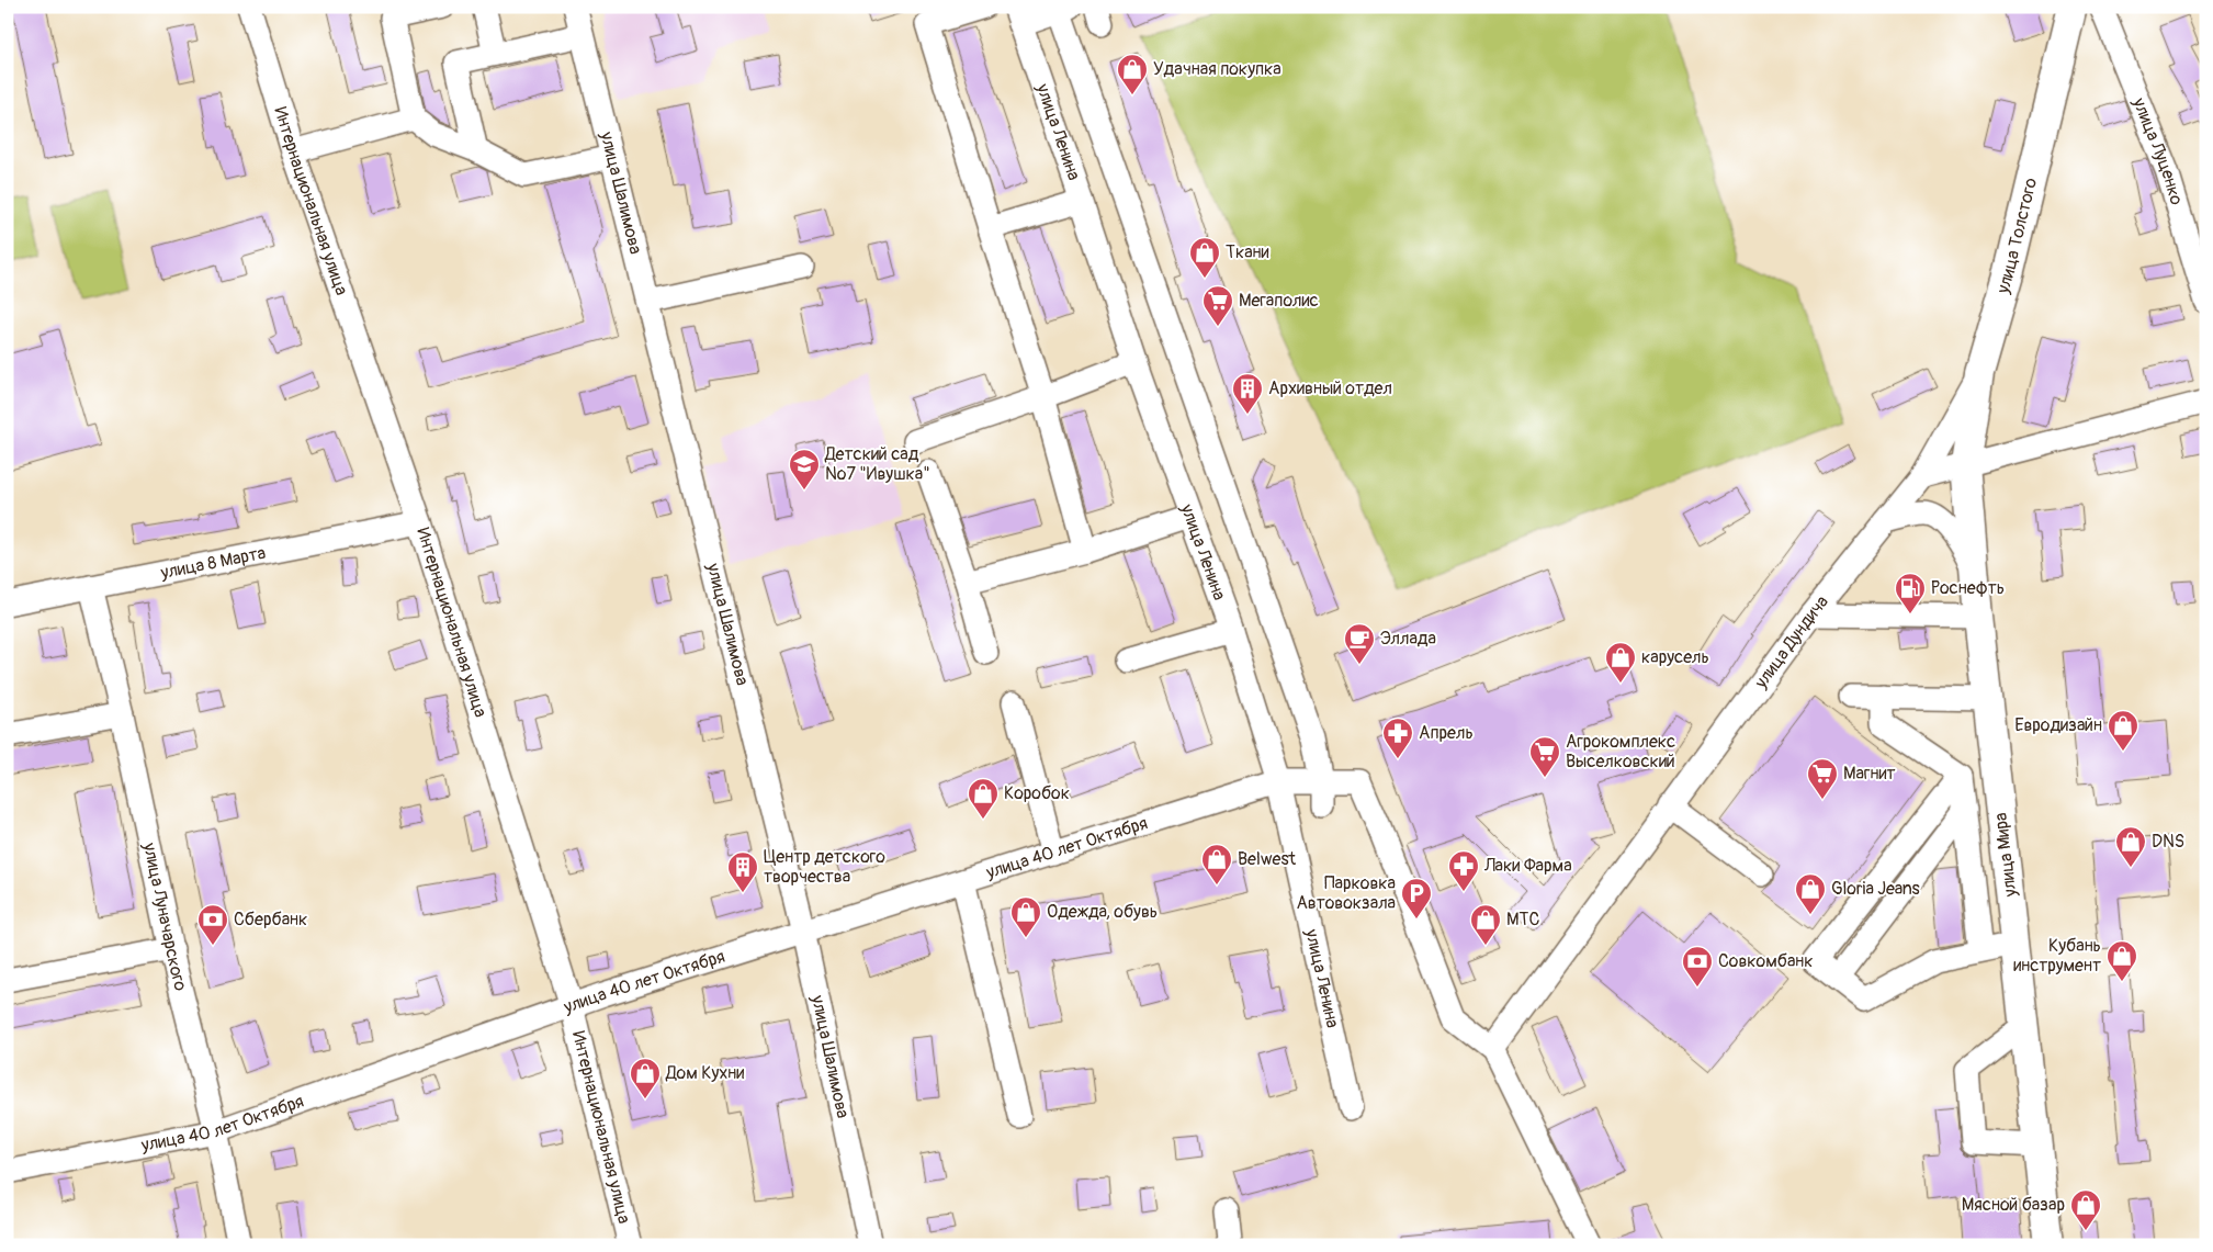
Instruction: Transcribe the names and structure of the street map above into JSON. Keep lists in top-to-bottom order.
{
  "streets": {
    "main road": ["улица Толстого", "улица Мира"],
    "street": [
      "улица Ленина",
      "улица Луценко",
      "улица Шалимова",
      "Интернациональная улица",
      "улица 8 Марта",
      "улица Дундича",
      "улица 40 лет Октября",
      "улица Луначарского"
    ]
  },
  "crossings": [
    ["улица Ленина", "улица 40 лет Октября"],
    ["улица Шалимова", "улица 40 лет Октября"],
    ["Интернациональная улица", "улица 8 Марта"],
    ["Интернациональная улица", "улица 40 лет Октября"],
    ["улица Толстого", "улица Дундича"],
    ["улица Толстого", "улица Мира"],
    ["улица 8 Марта", "улица Луначарского"],
    ["улица Дундича", "улица 40 лет Октября"],
    ["улица 40 лет Октября", "улица Луначарского"]
  ],
  "places": {
    "shop": [
      "Удачная покупка",
      "Ткани",
      "карусель",
      "Евродизайн",
      "Коробок",
      "DNS",
      "Belwest",
      "Gloria Jeans",
      "Одежда, обувь",
      "МТС",
      "Кубань инструмент",
      "Дом Кухни",
      "Мясной базар"
    ],
    "supermarket": ["Мегаполис", "Агрокомплекс Выселковский", "Магнит"],
    "building": ["Архивный отдел", "Центр детского творчества"],
    "school or university": ["Детский сад №7 \"Ивушка\""],
    "fuel station": ["Роснефть"],
    "cafe": ["Эллада"],
    "pharmacy": ["Апрель", "Лаки Фарма"],
    "parking": ["Парковка Автовокзала"],
    "bank": ["Сбербанк", "Совкомбанк"]
  }
}
